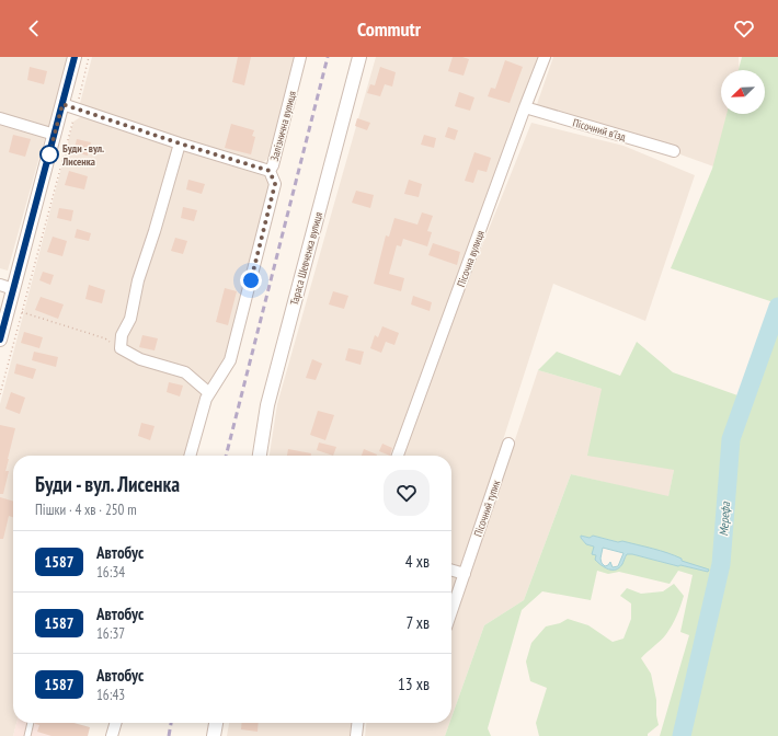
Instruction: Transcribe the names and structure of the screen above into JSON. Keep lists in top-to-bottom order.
{
  "streets": {
    "street": [
      "Залізнична вулиця",
      "Пісочний в’їзд",
      "Тараса Шевченка вулиця",
      "Пісочна вулиця",
      "Пісочний тупик"
    ]
  },
  "crossings": [
    ["Пісочний в’їзд", "Пісочна вулиця"]
  ],
  "water": ["Мерефа"],
  "places": ["Буди - вул. Лисенка"],
  "lines": ["bus line 1587"],
  "north": "bottom left",
  "page": {
    "header": "Commutr",
    "heading": ["Буди - вул. Лисенка", "Пішки · 4 хв · 250 m"],
    "list": [
      {
        "mark": "1587",
        "name": "Автобус",
        "note": "16:34",
        "value": "4 хв"
      },
      {
        "mark": "1587",
        "name": "Автобус",
        "note": "16:37",
        "value": "7 хв"
      },
      {
        "mark": "1587",
        "name": "Автобус",
        "note": "16:43",
        "value": "13 хв"
      }
    ]
  }
}
